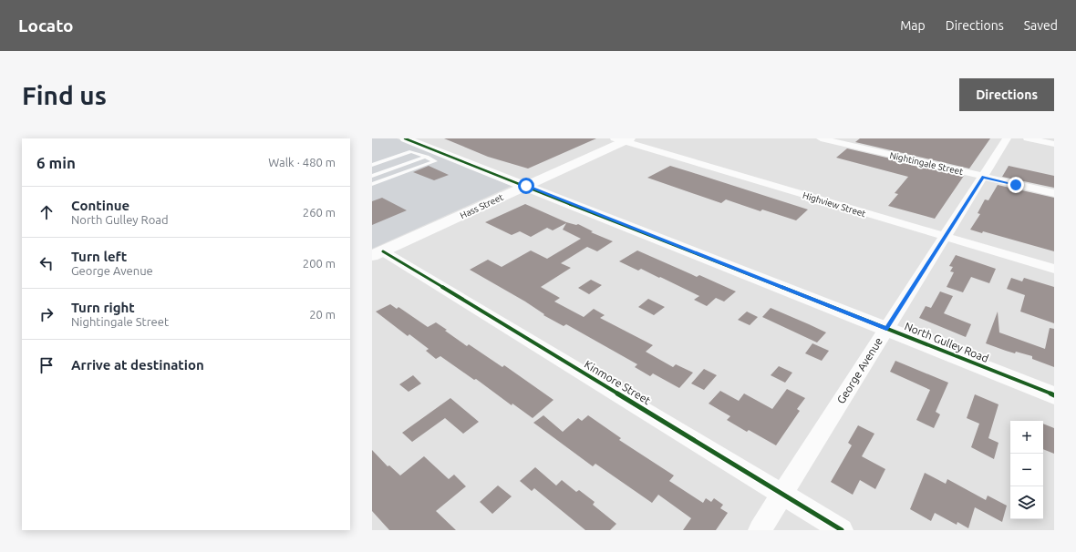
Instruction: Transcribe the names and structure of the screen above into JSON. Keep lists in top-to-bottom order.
{
  "streets": {
    "street": [
      "Nightingale Street",
      "Highview Street",
      "Hass Street",
      "North Gulley Road",
      "George Avenue",
      "Kinmore Street"
    ]
  },
  "crossings": [
    ["Nightingale Street", "George Avenue"],
    ["Highview Street", "Hass Street"],
    ["Highview Street", "George Avenue"],
    ["Hass Street", "North Gulley Road"],
    ["Hass Street", "Kinmore Street"],
    ["North Gulley Road", "George Avenue"],
    ["George Avenue", "Kinmore Street"]
  ],
  "page": {
    "header": "Locato",
    "nav": ["Map", "Directions", "Saved"],
    "buttons": "Directions",
    "title": "Find us",
    "heading": ["6 min", "Walk · 480 m"],
    "list": [
      ["Continue", "North Gulley Road", "260 m"],
      ["Turn left", "George Avenue", "200 m"],
      ["Turn right", "Nightingale Street", "20 m"],
      "Arrive at destination"
    ],
    "map_buttons": ["+", "−"]
  }
}
